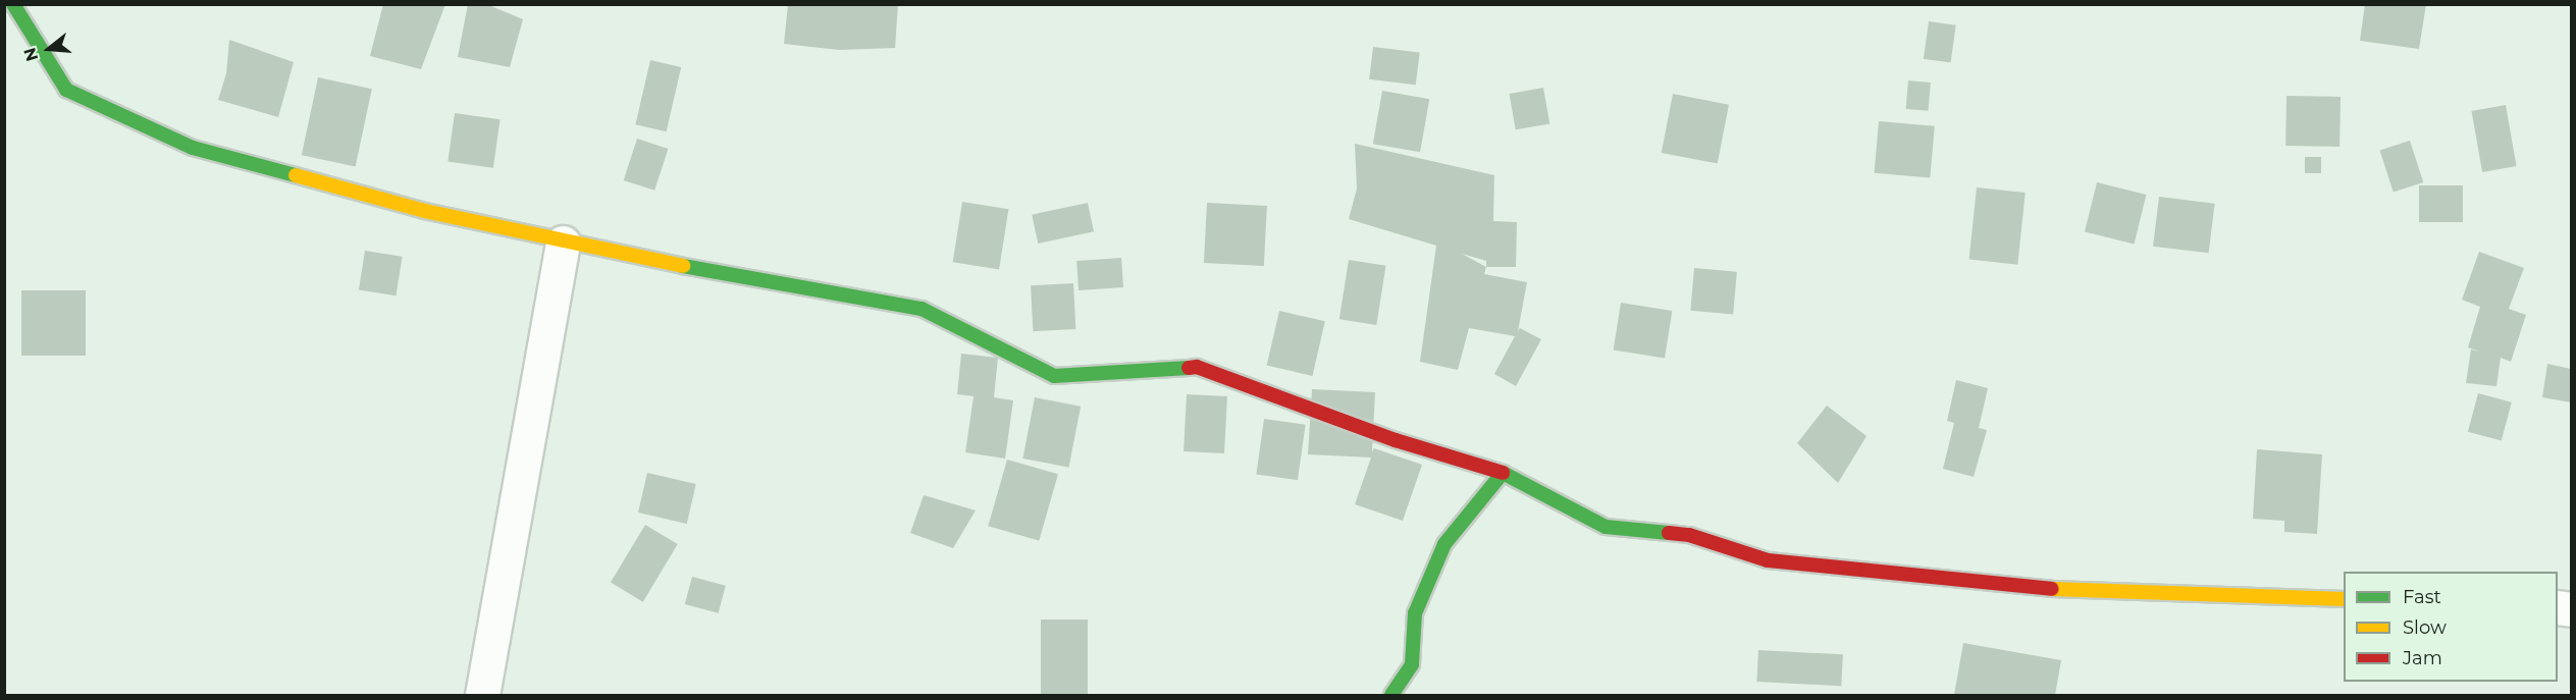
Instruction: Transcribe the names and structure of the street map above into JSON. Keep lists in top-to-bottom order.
{
  "legend": ["Fast", "Slow", "Jam"],
  "north": "left"
}
